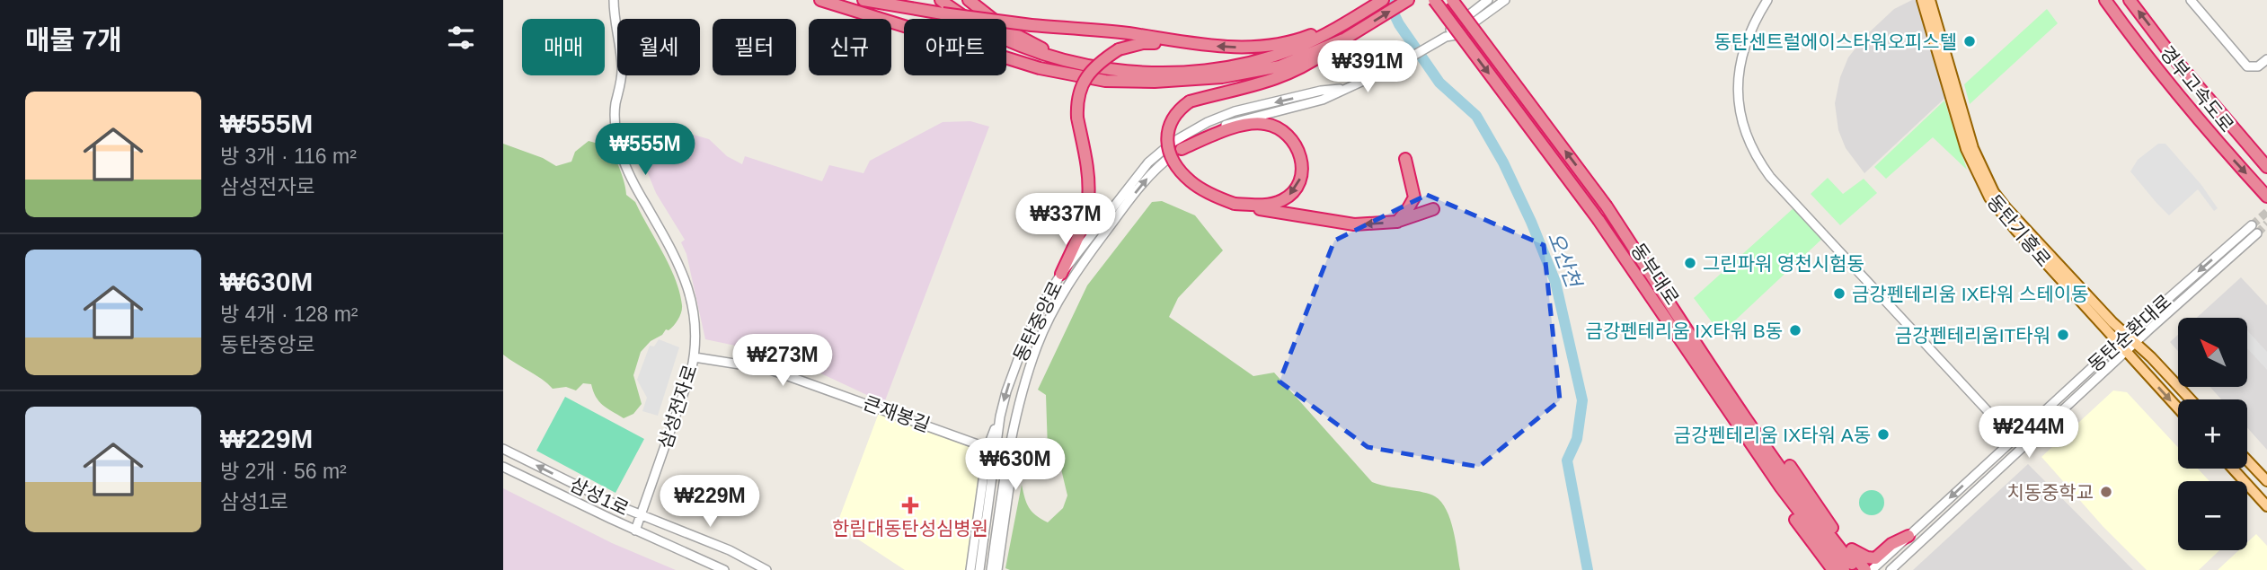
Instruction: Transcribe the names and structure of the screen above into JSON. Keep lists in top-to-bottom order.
{
  "streets": {
    "highway": ["경부고속도로", "동부대로"],
    "main road": ["동탄기흥로"],
    "street": [
      "동탄중앙로",
      "동탄순환대로",
      "삼성전자로",
      "큰재봉길",
      "삼성1로"
    ]
  },
  "crossings": [
    ["동탄기흥로", "동탄순환대로"],
    ["삼성전자로", "큰재봉길"],
    ["삼성전자로", "삼성1로"]
  ],
  "water": ["오산천"],
  "places": {
    "other": [
      "동탄센트럴에이스타워오피스텔",
      "그린파워 영천시험동",
      "금강펜테리움 IX타워 스테이동",
      "금강펜테리움 IX타워 B동",
      "금강펜테리움IT타워",
      "금강펜테리움 IX타워 A동",
      "치동중학교"
    ],
    "health": ["한림대동탄성심병원"]
  },
  "north": "top left",
  "page": {
    "heading": "매물 7개",
    "chip": [
      "매매",
      "월세",
      "필터",
      "신규",
      "아파트"
    ],
    "price": [
      "₩391M",
      "₩555M",
      "₩337M",
      "₩273M",
      "₩244M",
      "₩630M",
      "₩229M"
    ],
    "list": [
      {
        "name": "₩555M",
        "note": "방 3개 · 116 m² · 삼성전자로"
      },
      {
        "name": "₩630M",
        "note": "방 4개 · 128 m² · 동탄중앙로"
      },
      {
        "name": "₩229M",
        "note": "방 2개 · 56 m² · 삼성1로"
      }
    ],
    "map_buttons": ["+", "−"]
  }
}
